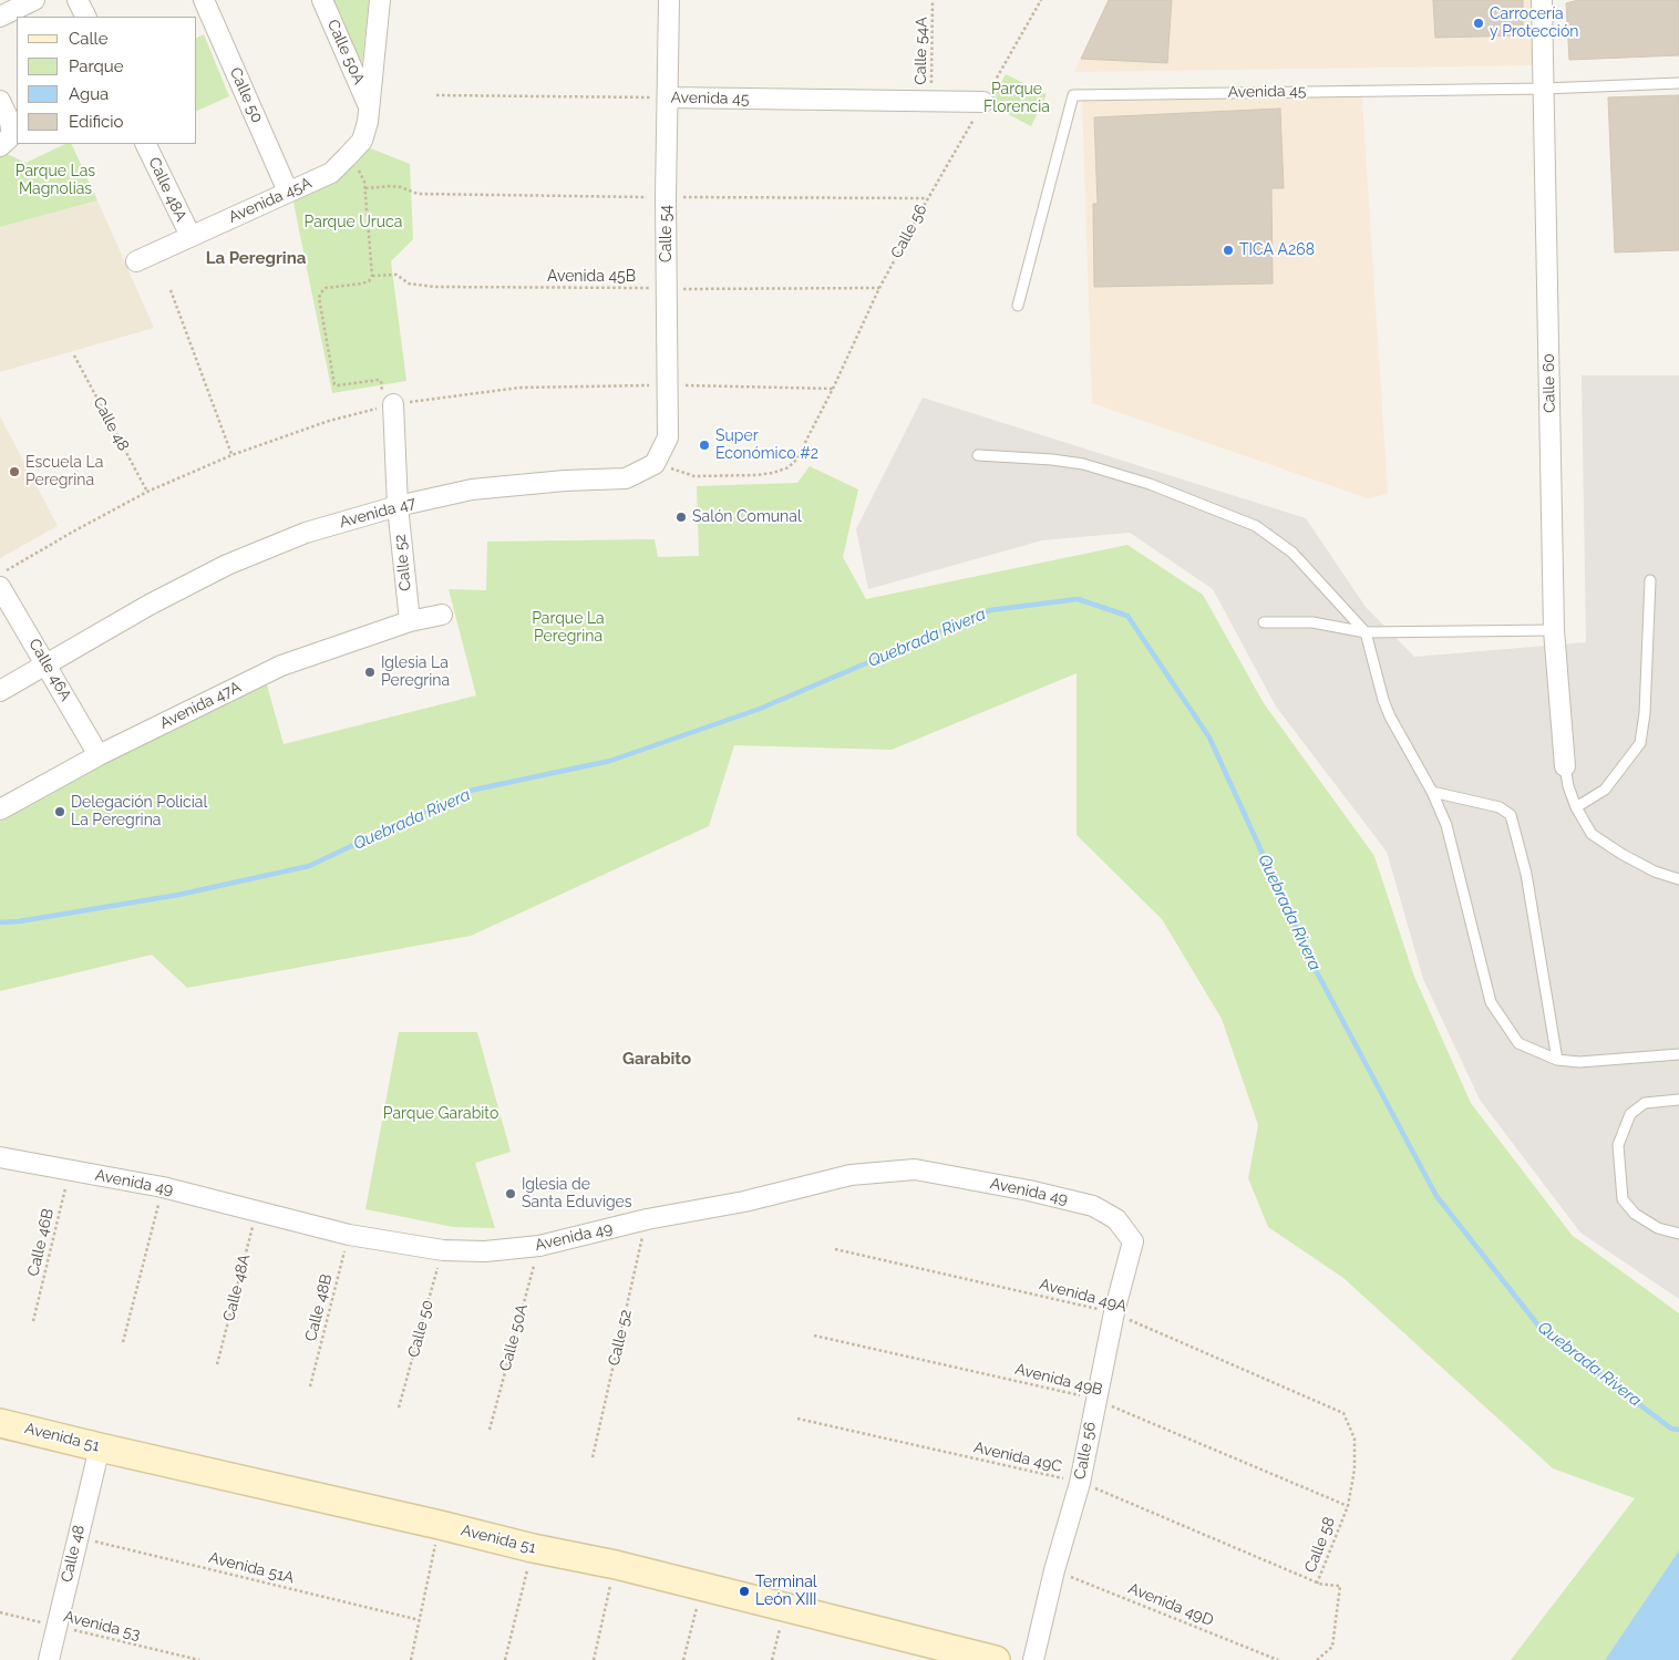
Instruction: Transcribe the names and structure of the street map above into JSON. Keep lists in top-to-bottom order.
{
  "streets": {
    "street": [
      "Calle 50A",
      "Avenida 45",
      "Calle 50",
      "Calle 48A",
      "Avenida 45A",
      "Calle 56",
      "Calle 54",
      "Calle 60",
      "Calle 48",
      "Avenida 47",
      "Calle 52",
      "Calle 46A",
      "Avenida 47A",
      "Avenida 49",
      "Avenida 51"
    ],
    "path": [
      "Calle 54A",
      "Avenida 45B",
      "Calle 46B",
      "Avenida 49A",
      "Calle 48B",
      "Avenida 49B",
      "Avenida 49C",
      "Calle 58",
      "Avenida 51A",
      "Avenida 49D",
      "Avenida 53"
    ]
  },
  "crossings": [
    ["Calle 54A", "Avenida 45"],
    ["Calle 50A", "Avenida 45A"],
    ["Calle 50A", "Avenida 49"],
    ["Avenida 45", "Calle 56"],
    ["Avenida 45", "Calle 54"],
    ["Avenida 45", "Calle 60"],
    ["Calle 50", "Avenida 45A"],
    ["Calle 50", "Avenida 49"],
    ["Calle 48A", "Avenida 45A"],
    ["Calle 48A", "Avenida 49"],
    ["Calle 56", "Calle 54"],
    ["Calle 56", "Avenida 45B"],
    ["Calle 56", "Avenida 47"],
    ["Calle 56", "Avenida 49"],
    ["Calle 56", "Avenida 49A"],
    ["Calle 56", "Avenida 49B"],
    ["Calle 56", "Avenida 49C"],
    ["Calle 56", "Avenida 49D"],
    ["Calle 54", "Avenida 45B"],
    ["Calle 54", "Avenida 47"],
    ["Calle 48", "Avenida 51"],
    ["Calle 48", "Avenida 51A"],
    ["Calle 48", "Avenida 53"],
    ["Avenida 47", "Calle 52"],
    ["Avenida 47", "Calle 46A"],
    ["Calle 52", "Avenida 47A"],
    ["Calle 52", "Avenida 49"],
    ["Calle 46A", "Avenida 47A"],
    ["Avenida 49", "Calle 46B"],
    ["Avenida 49", "Calle 48B"],
    ["Avenida 49A", "Calle 58"],
    ["Avenida 49B", "Calle 58"],
    ["Avenida 49C", "Calle 58"]
  ],
  "districts": ["La Peregrina", "Garabito"],
  "water": ["Quebrada Rivera"],
  "parks": [
    "Parque Florencia",
    "Parque Las Magnolias",
    "Parque Uruca",
    "Parque La Peregrina",
    "Parque Garabito"
  ],
  "places": [
    "Carrocería y Protección",
    "TICA A268",
    "Super Económico #2",
    "Escuela La Peregrina",
    "Salón Comunal",
    "Iglesia La Peregrina",
    "Delegación Policial La Peregrina",
    "Iglesia de Santa Eduviges",
    "Terminal León XIII"
  ],
  "legend": [
    "Calle",
    "Parque",
    "Agua",
    "Edificio"
  ]
}
